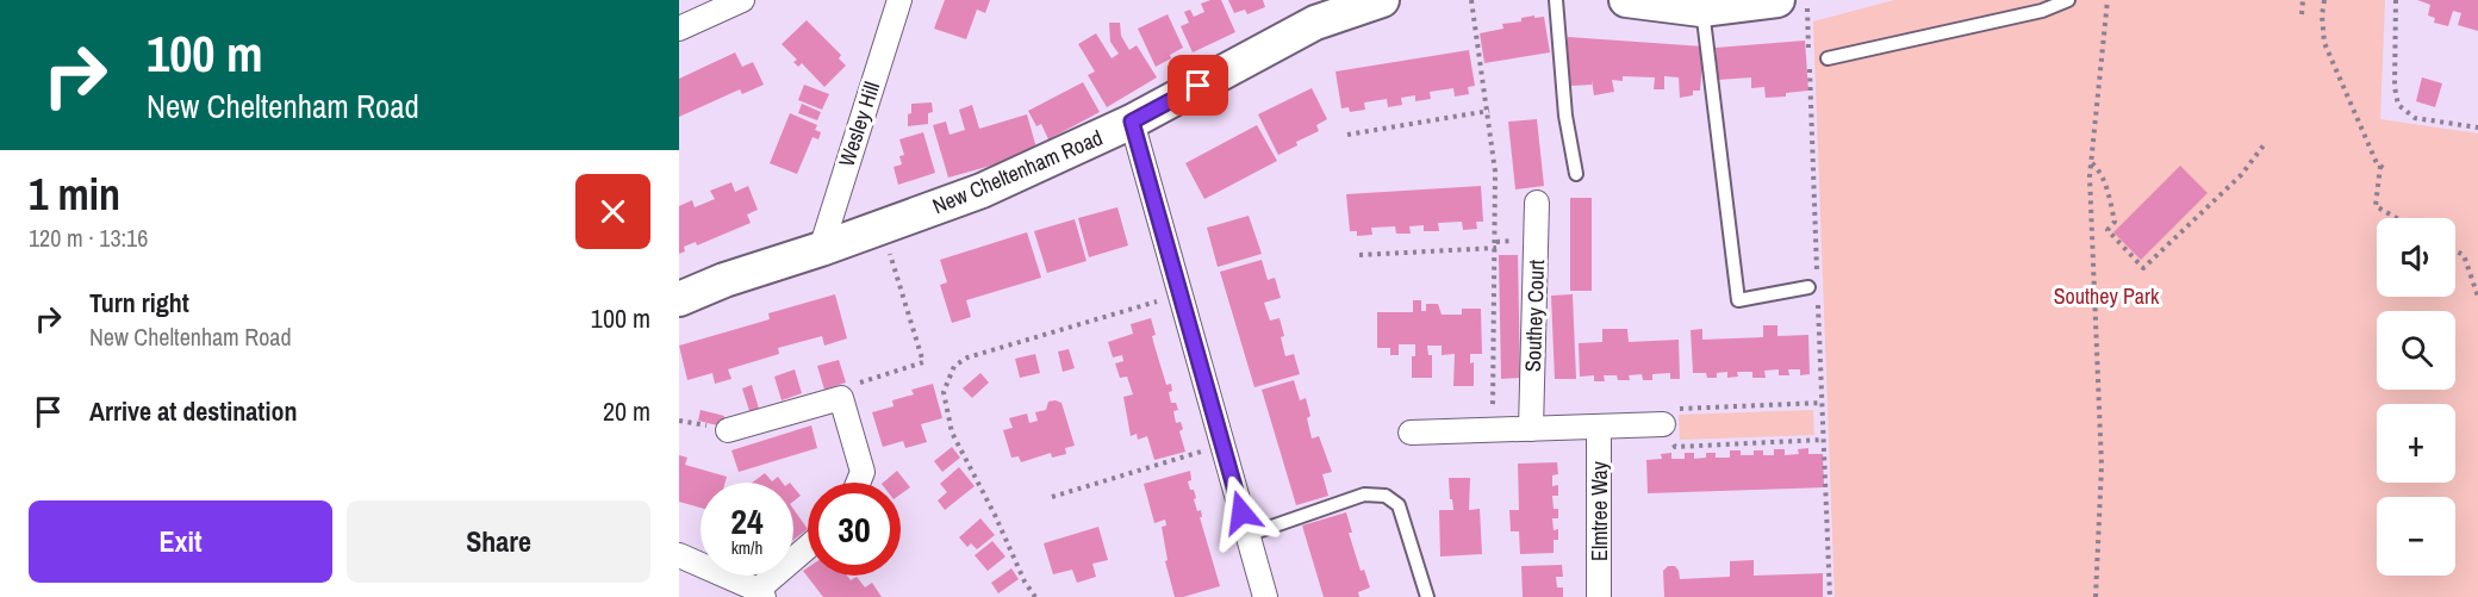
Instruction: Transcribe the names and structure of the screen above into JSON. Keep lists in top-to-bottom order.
{
  "streets": {
    "street": [
      "Wesley Hill",
      "New Cheltenham Road",
      "Southey Court",
      "Elmtree Way"
    ]
  },
  "crossings": [
    ["Wesley Hill", "New Cheltenham Road"]
  ],
  "parks": ["Southey Park"],
  "page": {
    "turn": ["100 m", "New Cheltenham Road"],
    "heading": ["1 min", "120 m · 13:16"],
    "map_buttons": ["+", "−"],
    "list": [
      {
        "name": "Turn right",
        "note": "New Cheltenham Road",
        "value": "100 m"
      },
      {
        "name": "Arrive at destination",
        "value": "20 m"
      }
    ],
    "speed": "24 km/h",
    "limit": "30",
    "buttons": ["Exit", "Share"]
  }
}
